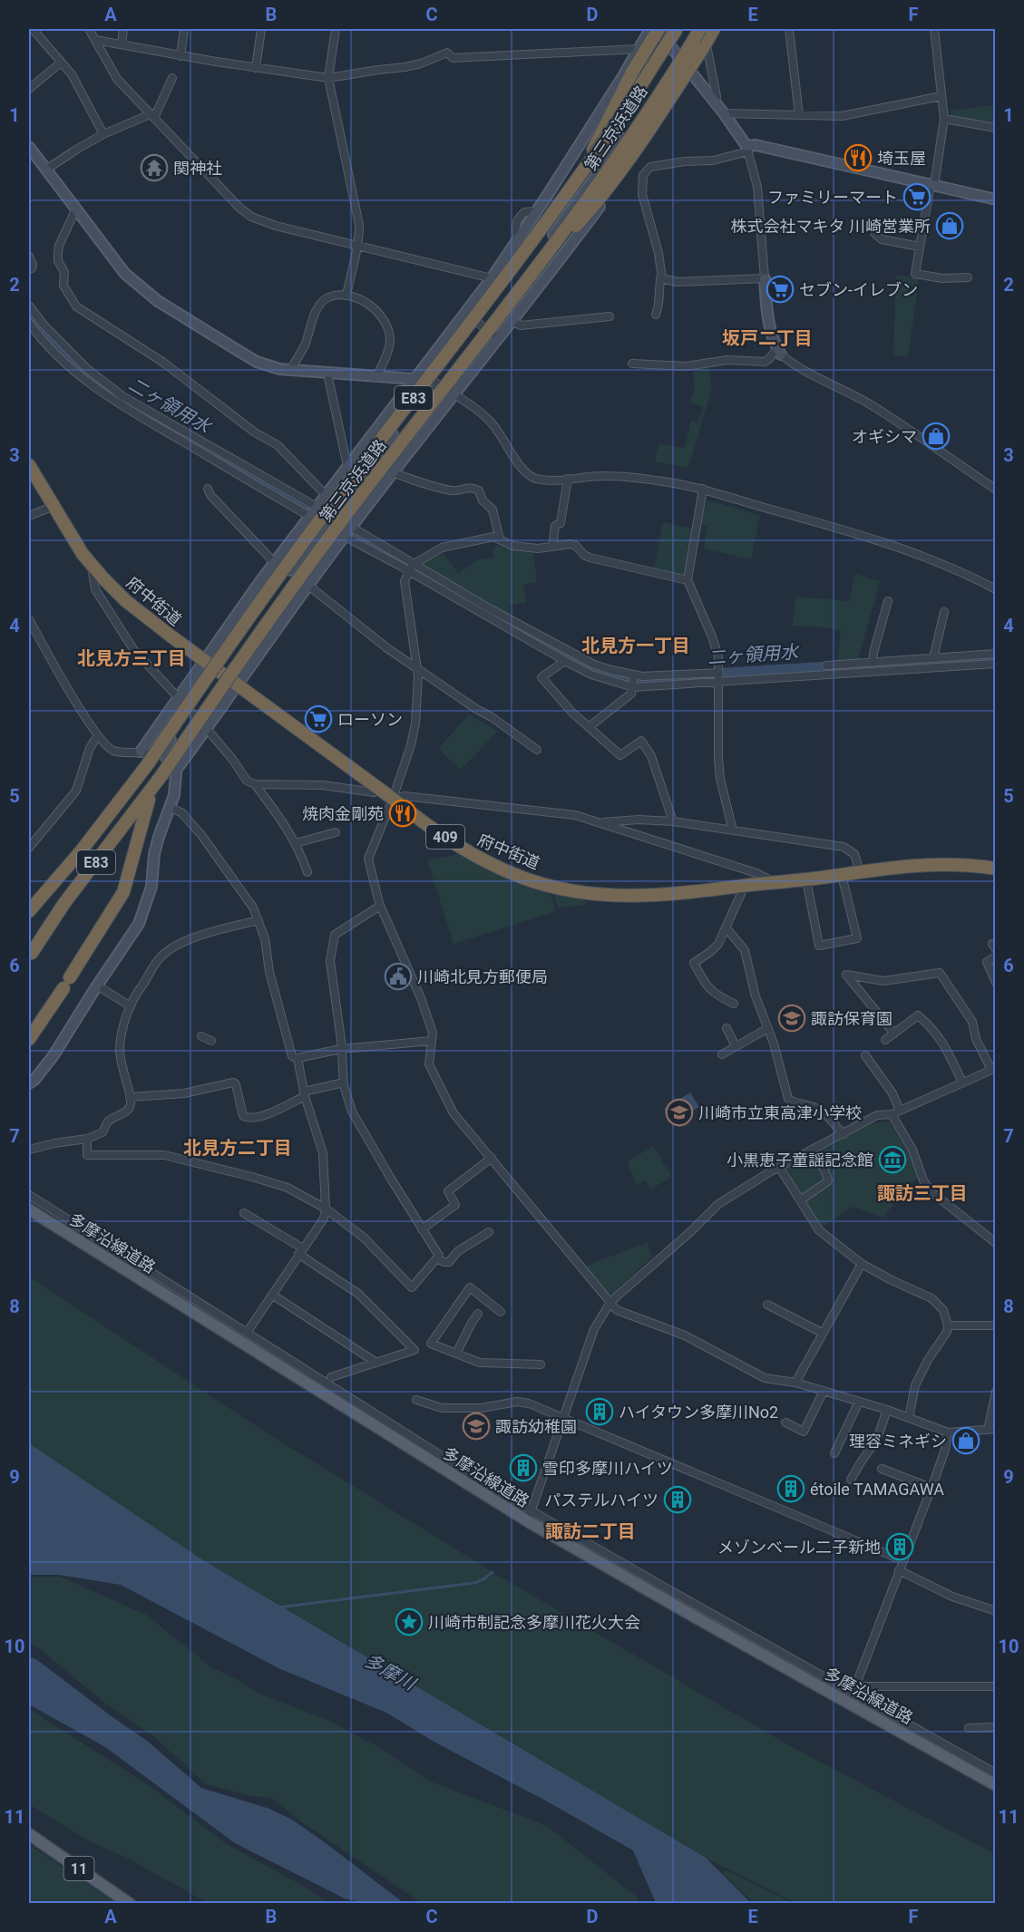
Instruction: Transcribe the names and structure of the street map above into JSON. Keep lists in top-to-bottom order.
{
  "streets": {
    "highway": [
      "第三京浜道路",
      "E83",
      "府中街道",
      "409"
    ],
    "main road": ["多摩沿線道路", "11"]
  },
  "districts": [
    "坂戸二丁目",
    "北見方一丁目",
    "北見方三丁目",
    "北見方二丁目",
    "諏訪三丁目",
    "諏訪二丁目"
  ],
  "water": ["二ヶ領用水", "多摩川"],
  "places": {
    "restaurant": ["埼玉屋", "焼肉金剛苑"],
    "temple": ["関神社"],
    "supermarket": ["ファミリーマート", "セブン-イレブン", "ローソン"],
    "shop": ["株式会社マキタ 川崎営業所", "オギシマ", "理容ミネギシ"],
    "public building": ["川崎北見方郵便局"],
    "school or university": ["諏訪保育園", "川崎市立東高津小学校", "諏訪幼稚園"],
    "museum": ["小黒恵子童謡記念館"],
    "building": [
      "ハイタウン多摩川No2",
      "雪印多摩川ハイツ",
      "étoile TAMAGAWA",
      "パステルハイツ",
      "メゾンベール二子新地"
    ],
    "place": ["川崎市制記念多摩川花火大会"]
  },
  "grid": {
    "columns": [
      "A",
      "B",
      "C",
      "D",
      "E",
      "F"
    ],
    "rows": [
      "1",
      "2",
      "3",
      "4",
      "5",
      "6",
      "7",
      "8",
      "9",
      "10",
      "11"
    ]
  }
}
